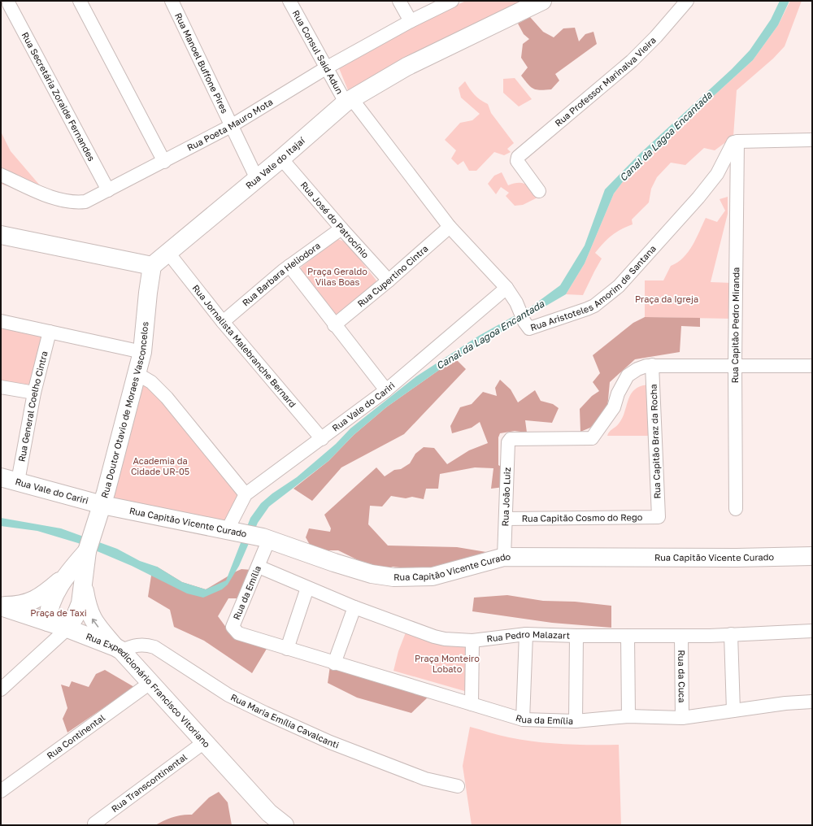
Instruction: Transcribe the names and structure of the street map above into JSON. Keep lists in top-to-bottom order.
{
  "streets": {
    "main road": [
      "Rua Vale do Itajaí",
      "Rua Vale do Cariri",
      "Rua Doutor Otavio de Moraes Vasconcelos",
      "Rua Capitão Vicente Curado",
      "Rua Expedicionário Francisco Vitoriano"
    ],
    "street": [
      "Rua Consul Said Adun",
      "Rua Manoel Buffone Pires",
      "Rua Professor Marinalva Vieira",
      "Rua Secretária Zoraide Fernandes",
      "Rua Poeta Mauro Mota",
      "Rua José do Patrocínio",
      "Rua Barbara Heliodora",
      "Rua Cupertino Cintra",
      "Rua Aristoteles Amorim de Santana",
      "Rua Capitão Pedro Miranda",
      "Rua Jornalista Malebranche Bernard",
      "Rua General Coelho Cintra",
      "Rua Capitão Braz da Rocha",
      "Rua João Luiz",
      "Rua Capitão Cosmo do Rego",
      "Rua da Emília",
      "Rua Pedro Malazart",
      "Rua da Cuca",
      "Rua Maria Emília Cavalcanti",
      "Rua Continental",
      "Rua Transcontinental"
    ]
  },
  "crossings": [
    ["Rua Consul Said Adun", "Rua Poeta Mauro Mota"],
    ["Rua Consul Said Adun", "Rua Vale do Itajaí"],
    ["Rua Consul Said Adun", "Rua Aristoteles Amorim de Santana"],
    ["Rua Manoel Buffone Pires", "Rua Poeta Mauro Mota"],
    ["Rua Manoel Buffone Pires", "Rua Vale do Itajaí"],
    ["Rua Secretária Zoraide Fernandes", "Rua Poeta Mauro Mota"],
    ["Rua Vale do Itajaí", "Rua José do Patrocínio"],
    ["Rua Vale do Itajaí", "Rua Aristoteles Amorim de Santana"],
    ["Rua Vale do Itajaí", "Rua Jornalista Malebranche Bernard"],
    ["Rua Vale do Itajaí", "Rua Doutor Otavio de Moraes Vasconcelos"],
    ["Rua José do Patrocínio", "Rua Barbara Heliodora"],
    ["Rua José do Patrocínio", "Rua Cupertino Cintra"],
    ["Rua Barbara Heliodora", "Rua Jornalista Malebranche Bernard"],
    ["Rua Cupertino Cintra", "Rua Aristoteles Amorim de Santana"],
    ["Rua Aristoteles Amorim de Santana", "Rua Capitão Pedro Miranda"],
    ["Rua Aristoteles Amorim de Santana", "Rua Vale do Cariri"],
    ["Rua Jornalista Malebranche Bernard", "Rua Vale do Cariri"],
    ["Rua General Coelho Cintra", "Rua Vale do Cariri"],
    ["Rua Vale do Cariri", "Rua Doutor Otavio de Moraes Vasconcelos"],
    ["Rua Vale do Cariri", "Rua Capitão Vicente Curado"],
    ["Rua Doutor Otavio de Moraes Vasconcelos", "Rua Capitão Vicente Curado"],
    ["Rua Doutor Otavio de Moraes Vasconcelos", "Rua Expedicionário Francisco Vitoriano"],
    ["Rua Capitão Braz da Rocha", "Rua João Luiz"],
    ["Rua Capitão Braz da Rocha", "Rua Capitão Cosmo do Rego"],
    ["Rua João Luiz", "Rua Capitão Cosmo do Rego"],
    ["Rua João Luiz", "Rua Capitão Vicente Curado"],
    ["Rua Capitão Vicente Curado", "Rua da Emília"],
    ["Rua da Emília", "Rua Pedro Malazart"],
    ["Rua da Emília", "Rua da Cuca"],
    ["Rua Pedro Malazart", "Rua da Cuca"],
    ["Rua Expedicionário Francisco Vitoriano", "Rua Maria Emília Cavalcanti"],
    ["Rua Expedicionário Francisco Vitoriano", "Rua Continental"],
    ["Rua Expedicionário Francisco Vitoriano", "Rua Transcontinental"]
  ],
  "water": ["Canal da Lagoa Encantada"],
  "parks": [
    "Praça Geraldo Vilas Boas",
    "Praça da Igreja",
    "Academia da Cidade UR-05",
    "Praça de Taxi",
    "Praça Monteiro Lobato"
  ]
}
